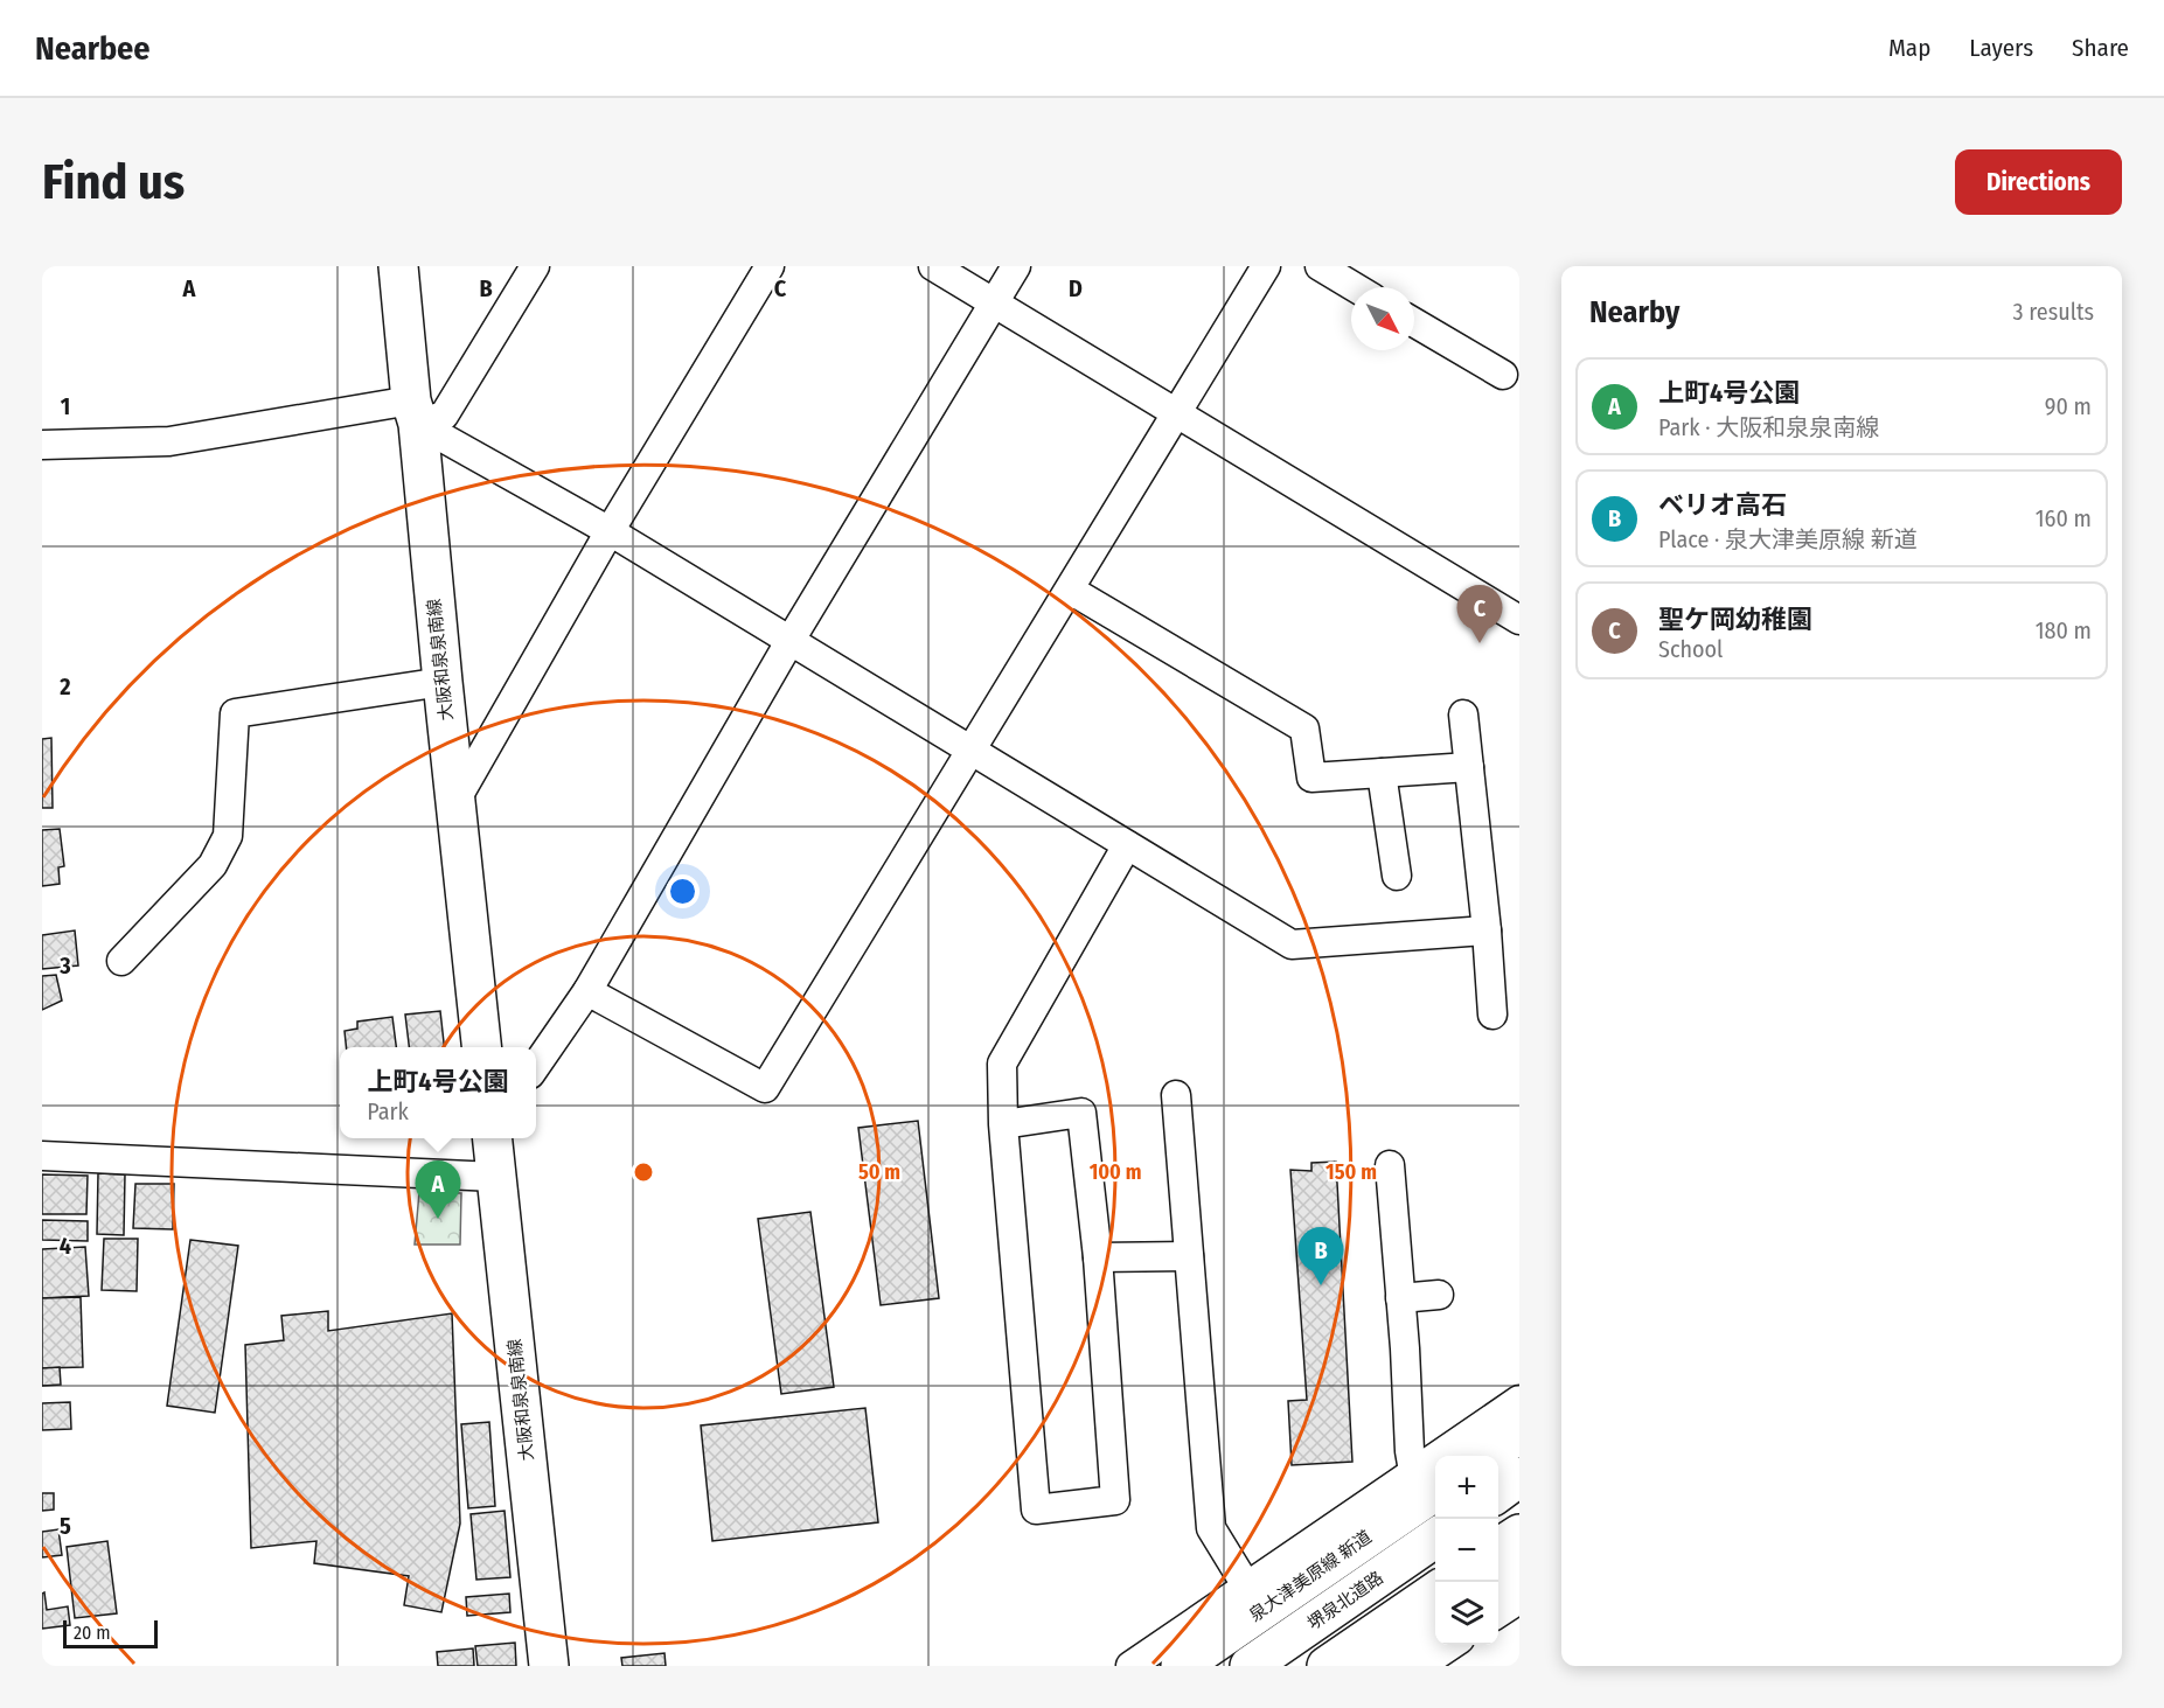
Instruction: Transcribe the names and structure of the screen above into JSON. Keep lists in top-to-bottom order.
{
  "streets": {
    "main road": ["大阪和泉泉南線", "泉大津美原線 新道", "堺泉北道路"]
  },
  "scale_bar": "20 m",
  "north": "bottom right",
  "page": {
    "header": "Nearbee",
    "nav": ["Map", "Layers", "Share"],
    "buttons": "Directions",
    "title": "Find us",
    "heading": ["Nearby", "3 results"],
    "list": [
      {
        "mark": "A",
        "name": "上町4号公園",
        "note": "Park · 大阪和泉泉南線",
        "value": "90 m"
      },
      {
        "mark": "B",
        "name": "ベリオ高石",
        "note": "Place · 泉大津美原線 新道",
        "value": "160 m"
      },
      {
        "mark": "C",
        "name": "聖ケ岡幼稚園",
        "note": "School",
        "value": "180 m"
      }
    ],
    "pins": ["C", "A", "B"],
    "popup": ["上町4号公園", "Park"],
    "map_buttons": ["+", "−"],
    "scale": "20 m"
  },
  "grid": {
    "columns": [
      "A",
      "B",
      "C",
      "D"
    ],
    "rows": [
      "1",
      "2",
      "3",
      "4",
      "5"
    ]
  },
  "rings": ["50 m", "100 m", "150 m"]
}
